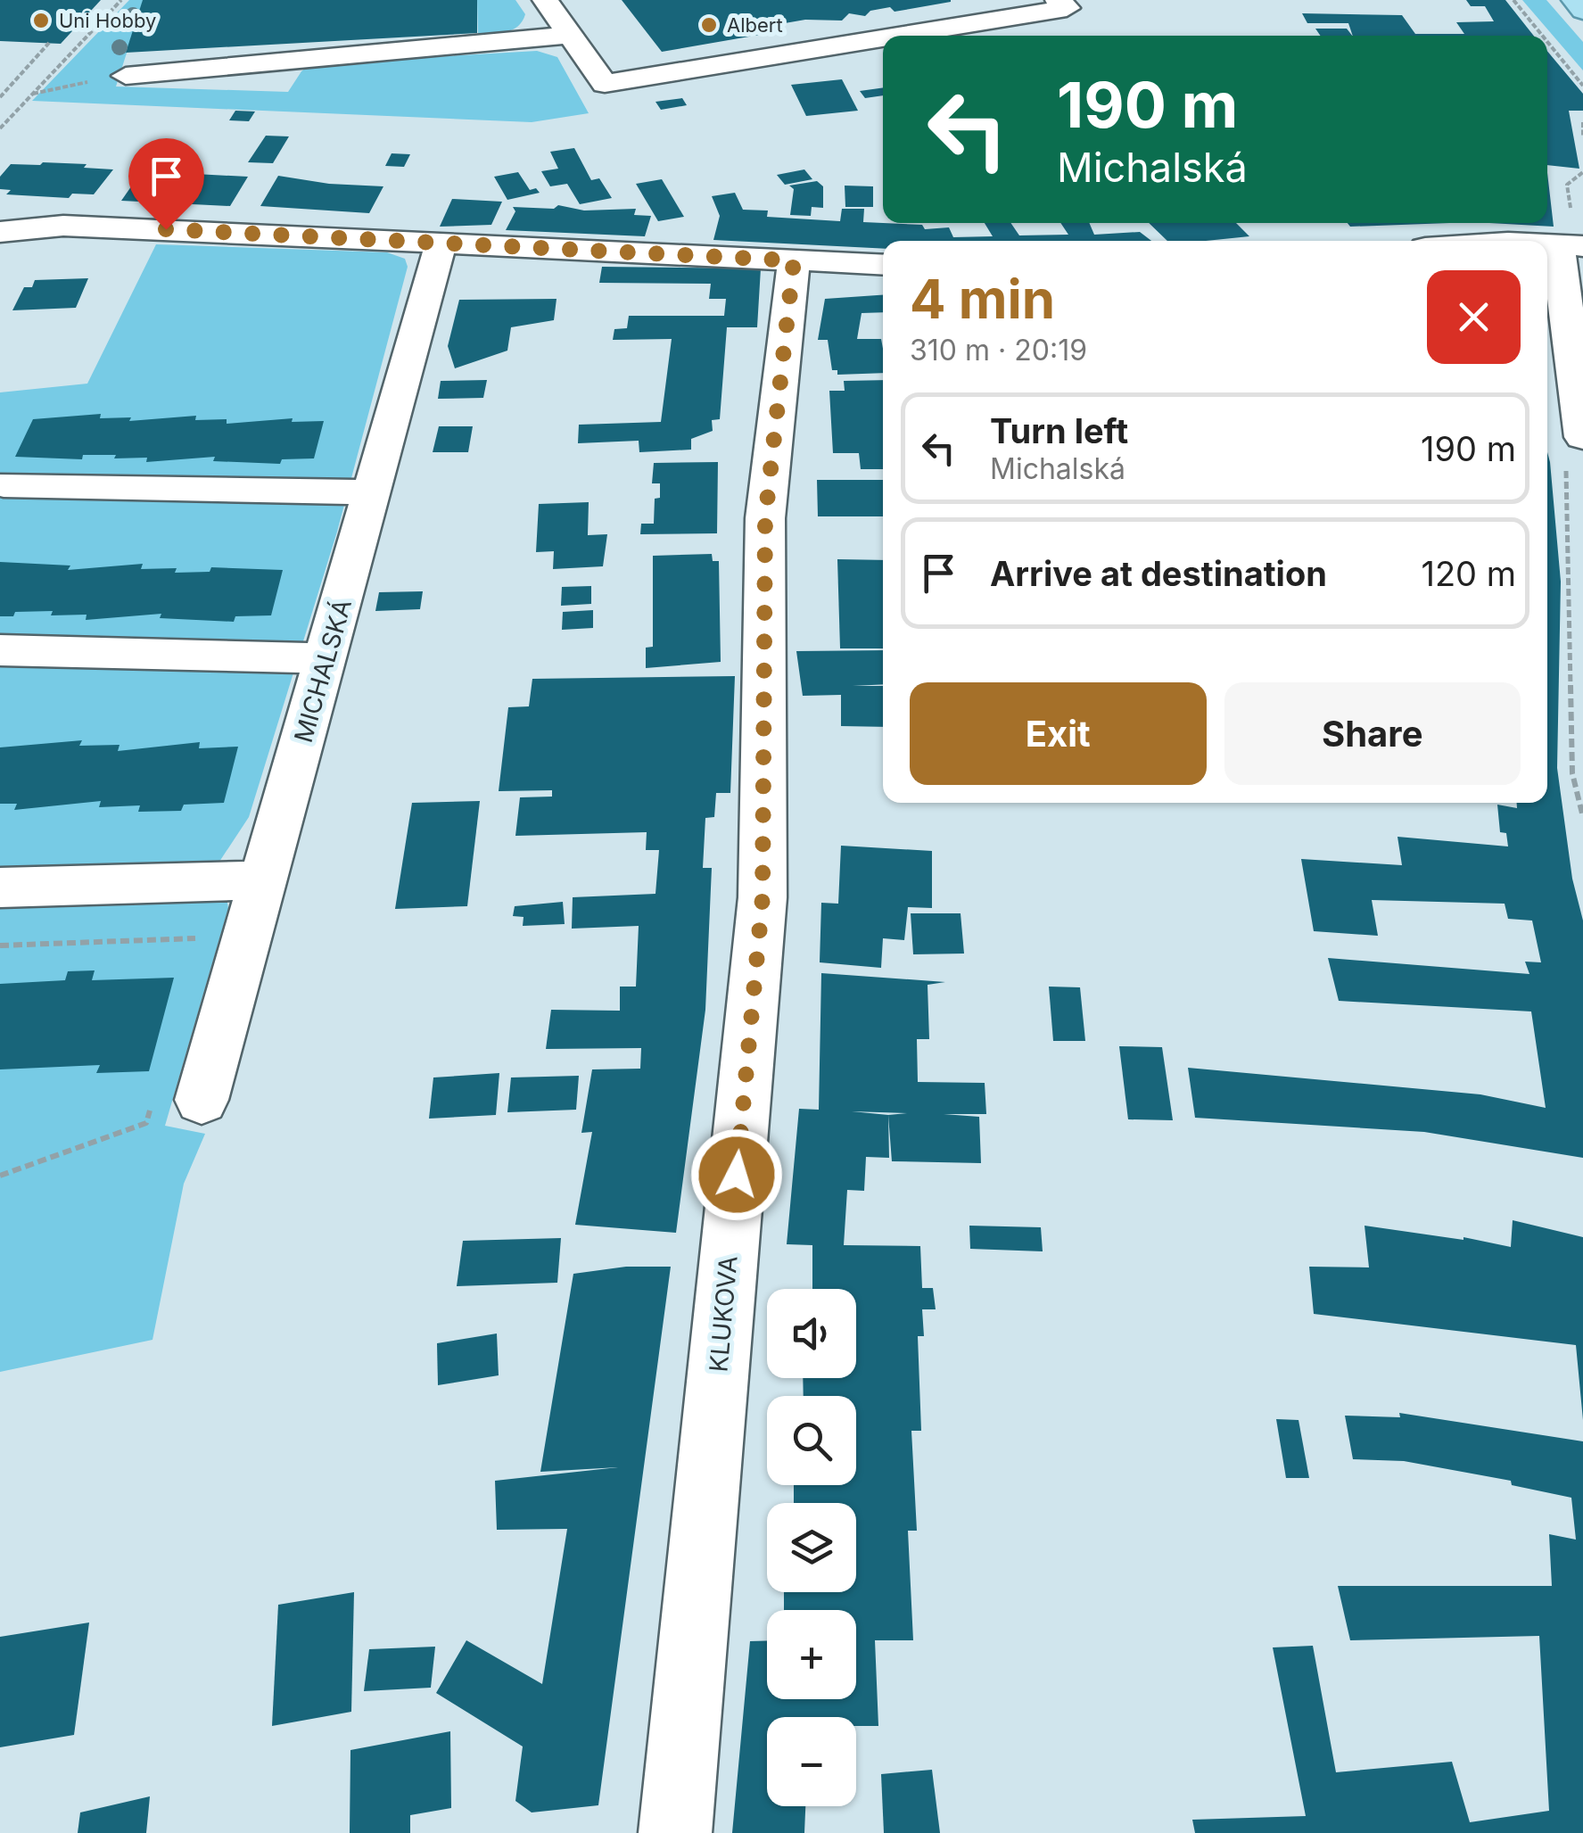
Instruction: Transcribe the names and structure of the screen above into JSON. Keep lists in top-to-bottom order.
{
  "streets": {
    "street": ["MICHALSKÁ", "KLUKOVA"]
  },
  "places": ["Uni Hobby", "Albert"],
  "page": {
    "turn": ["190 m", "Michalská"],
    "heading": ["4 min", "310 m · 20:19"],
    "list": [
      {
        "name": "Turn left",
        "note": "Michalská",
        "value": "190 m"
      },
      {
        "name": "Arrive at destination",
        "value": "120 m"
      }
    ],
    "buttons": ["Exit", "Share"],
    "map_buttons": ["+", "−"]
  }
}
